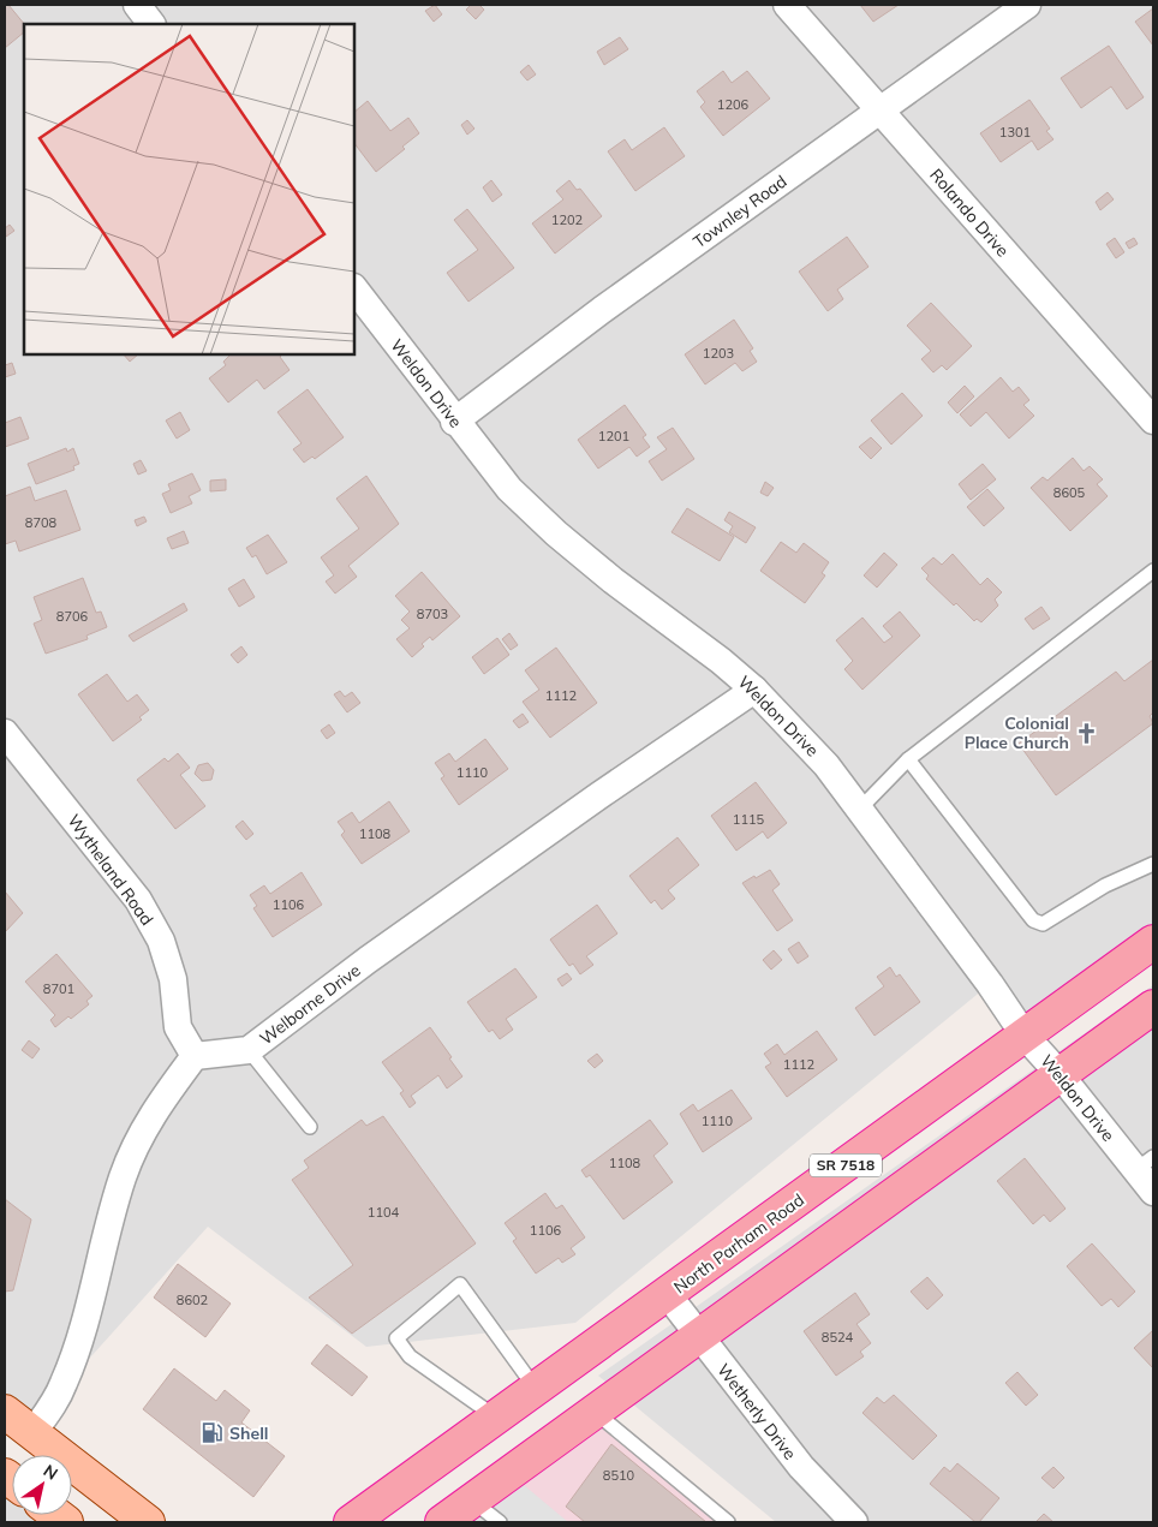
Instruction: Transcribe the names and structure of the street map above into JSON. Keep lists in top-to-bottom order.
{
  "streets": {
    "highway": ["SR 7518", "North Parham Road"],
    "street": [
      "Townley Road",
      "Rolando Drive",
      "Weldon Drive",
      "Wytheland Road",
      "Welborne Drive",
      "Wetherly Drive"
    ]
  },
  "crossings": [
    ["Townley Road", "Rolando Drive"],
    ["Townley Road", "Weldon Drive"],
    ["Weldon Drive", "Welborne Drive"],
    ["Weldon Drive", "SR 7518"],
    ["Weldon Drive", "North Parham Road"],
    ["Wytheland Road", "Welborne Drive"],
    ["SR 7518", "Wetherly Drive"],
    ["North Parham Road", "Wetherly Drive"]
  ],
  "places": {
    "church": ["Colonial Place Church"],
    "fuel station": ["Shell"]
  },
  "house_numbers": [
    "1206",
    "1301",
    "1202",
    "1203",
    "1201",
    "8605",
    "8708",
    "8703",
    "8706",
    "1112",
    "1110",
    "1115",
    "1108",
    "1106",
    "8701",
    "1112",
    "1110",
    "1108",
    "1104",
    "1106",
    "8602",
    "8524",
    "8510"
  ],
  "north": "top right"
}
